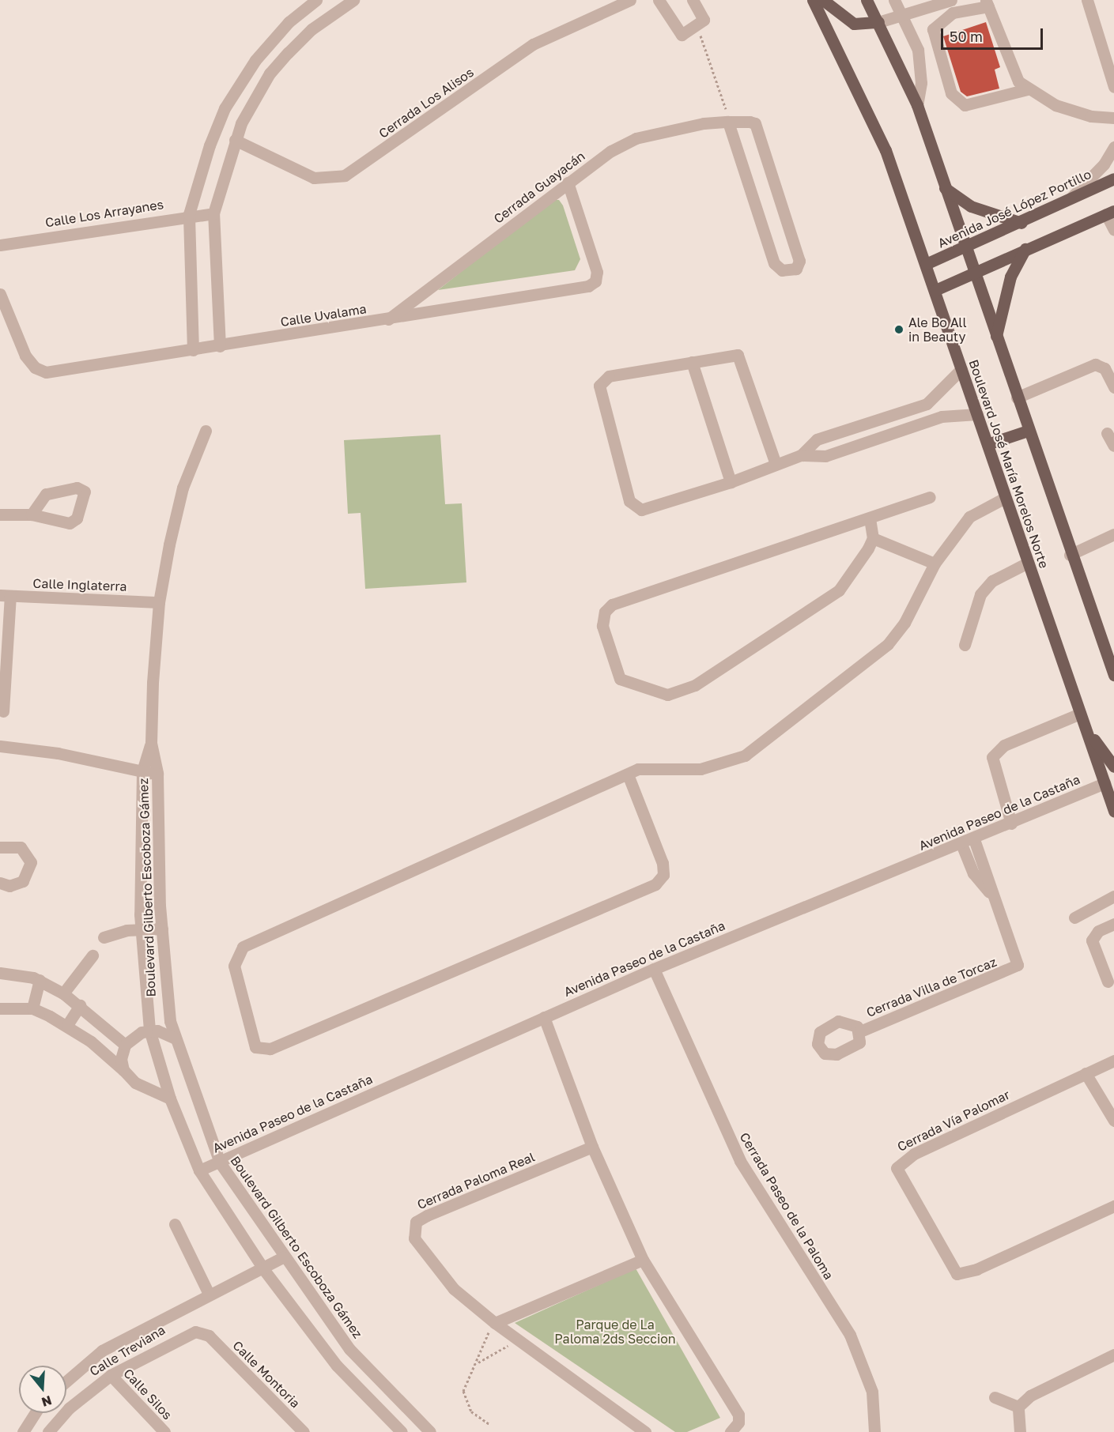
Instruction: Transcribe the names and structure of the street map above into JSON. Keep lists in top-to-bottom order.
{
  "streets": {
    "main road": ["Avenida José López Portillo", "Boulevard José María Morelos Norte"],
    "street": [
      "Cerrada Los Alisos",
      "Cerrada Guayacán",
      "Calle Los Arrayanes",
      "Calle Uvalama",
      "Calle Inglaterra",
      "Avenida Paseo de la Castaña",
      "Boulevard Gilberto Escoboza Gámez",
      "Cerrada Villa de Torcaz",
      "Cerrada Vía Palomar",
      "Cerrada Paloma Real",
      "Cerrada Paseo de la Paloma",
      "Calle Treviana",
      "Calle Montoria",
      "Calle Silos"
    ]
  },
  "crossings": [
    ["Cerrada Guayacán", "Calle Uvalama"],
    ["Avenida José López Portillo", "Boulevard José María Morelos Norte"],
    ["Boulevard José María Morelos Norte", "Avenida Paseo de la Castaña"],
    ["Calle Inglaterra", "Boulevard Gilberto Escoboza Gámez"],
    ["Avenida Paseo de la Castaña", "Boulevard Gilberto Escoboza Gámez"],
    ["Avenida Paseo de la Castaña", "Cerrada Villa de Torcaz"],
    ["Avenida Paseo de la Castaña", "Cerrada Paseo de la Paloma"],
    ["Calle Treviana", "Calle Montoria"],
    ["Calle Treviana", "Calle Silos"]
  ],
  "parks": ["Parque de La Paloma 2ds Seccion"],
  "places": ["Ale Bo All in Beauty"],
  "scale_bar": "50 m",
  "north": "bottom"
}
